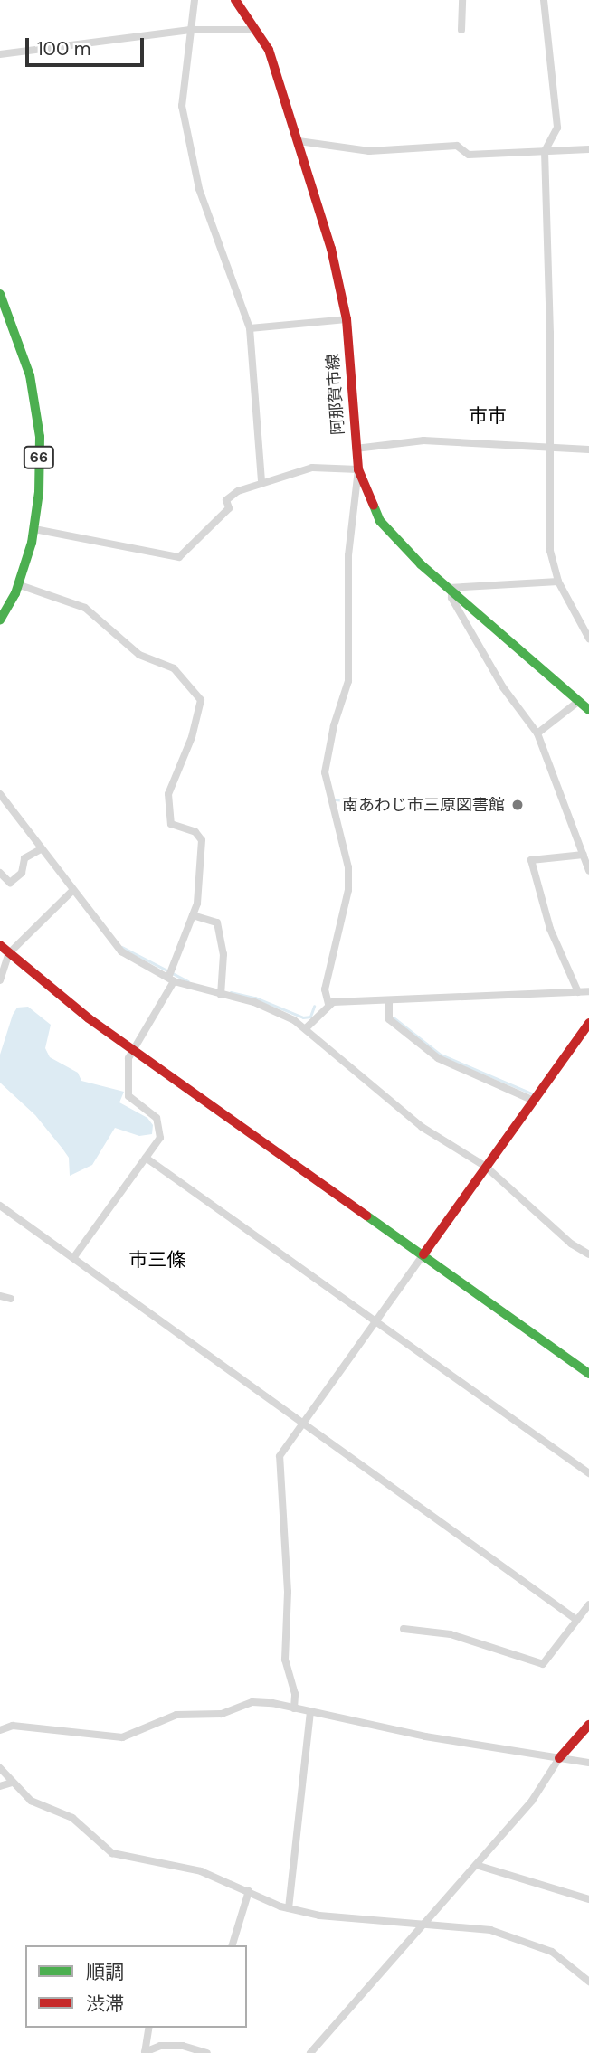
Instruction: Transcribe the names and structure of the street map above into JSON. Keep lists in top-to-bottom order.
{
  "streets": {
    "main road": ["阿那賀市線", "66"]
  },
  "districts": ["市市", "市三條"],
  "places": ["南あわじ市三原図書館"],
  "legend": ["順調", "渋滞"],
  "scale_bar": "100 m"
}
